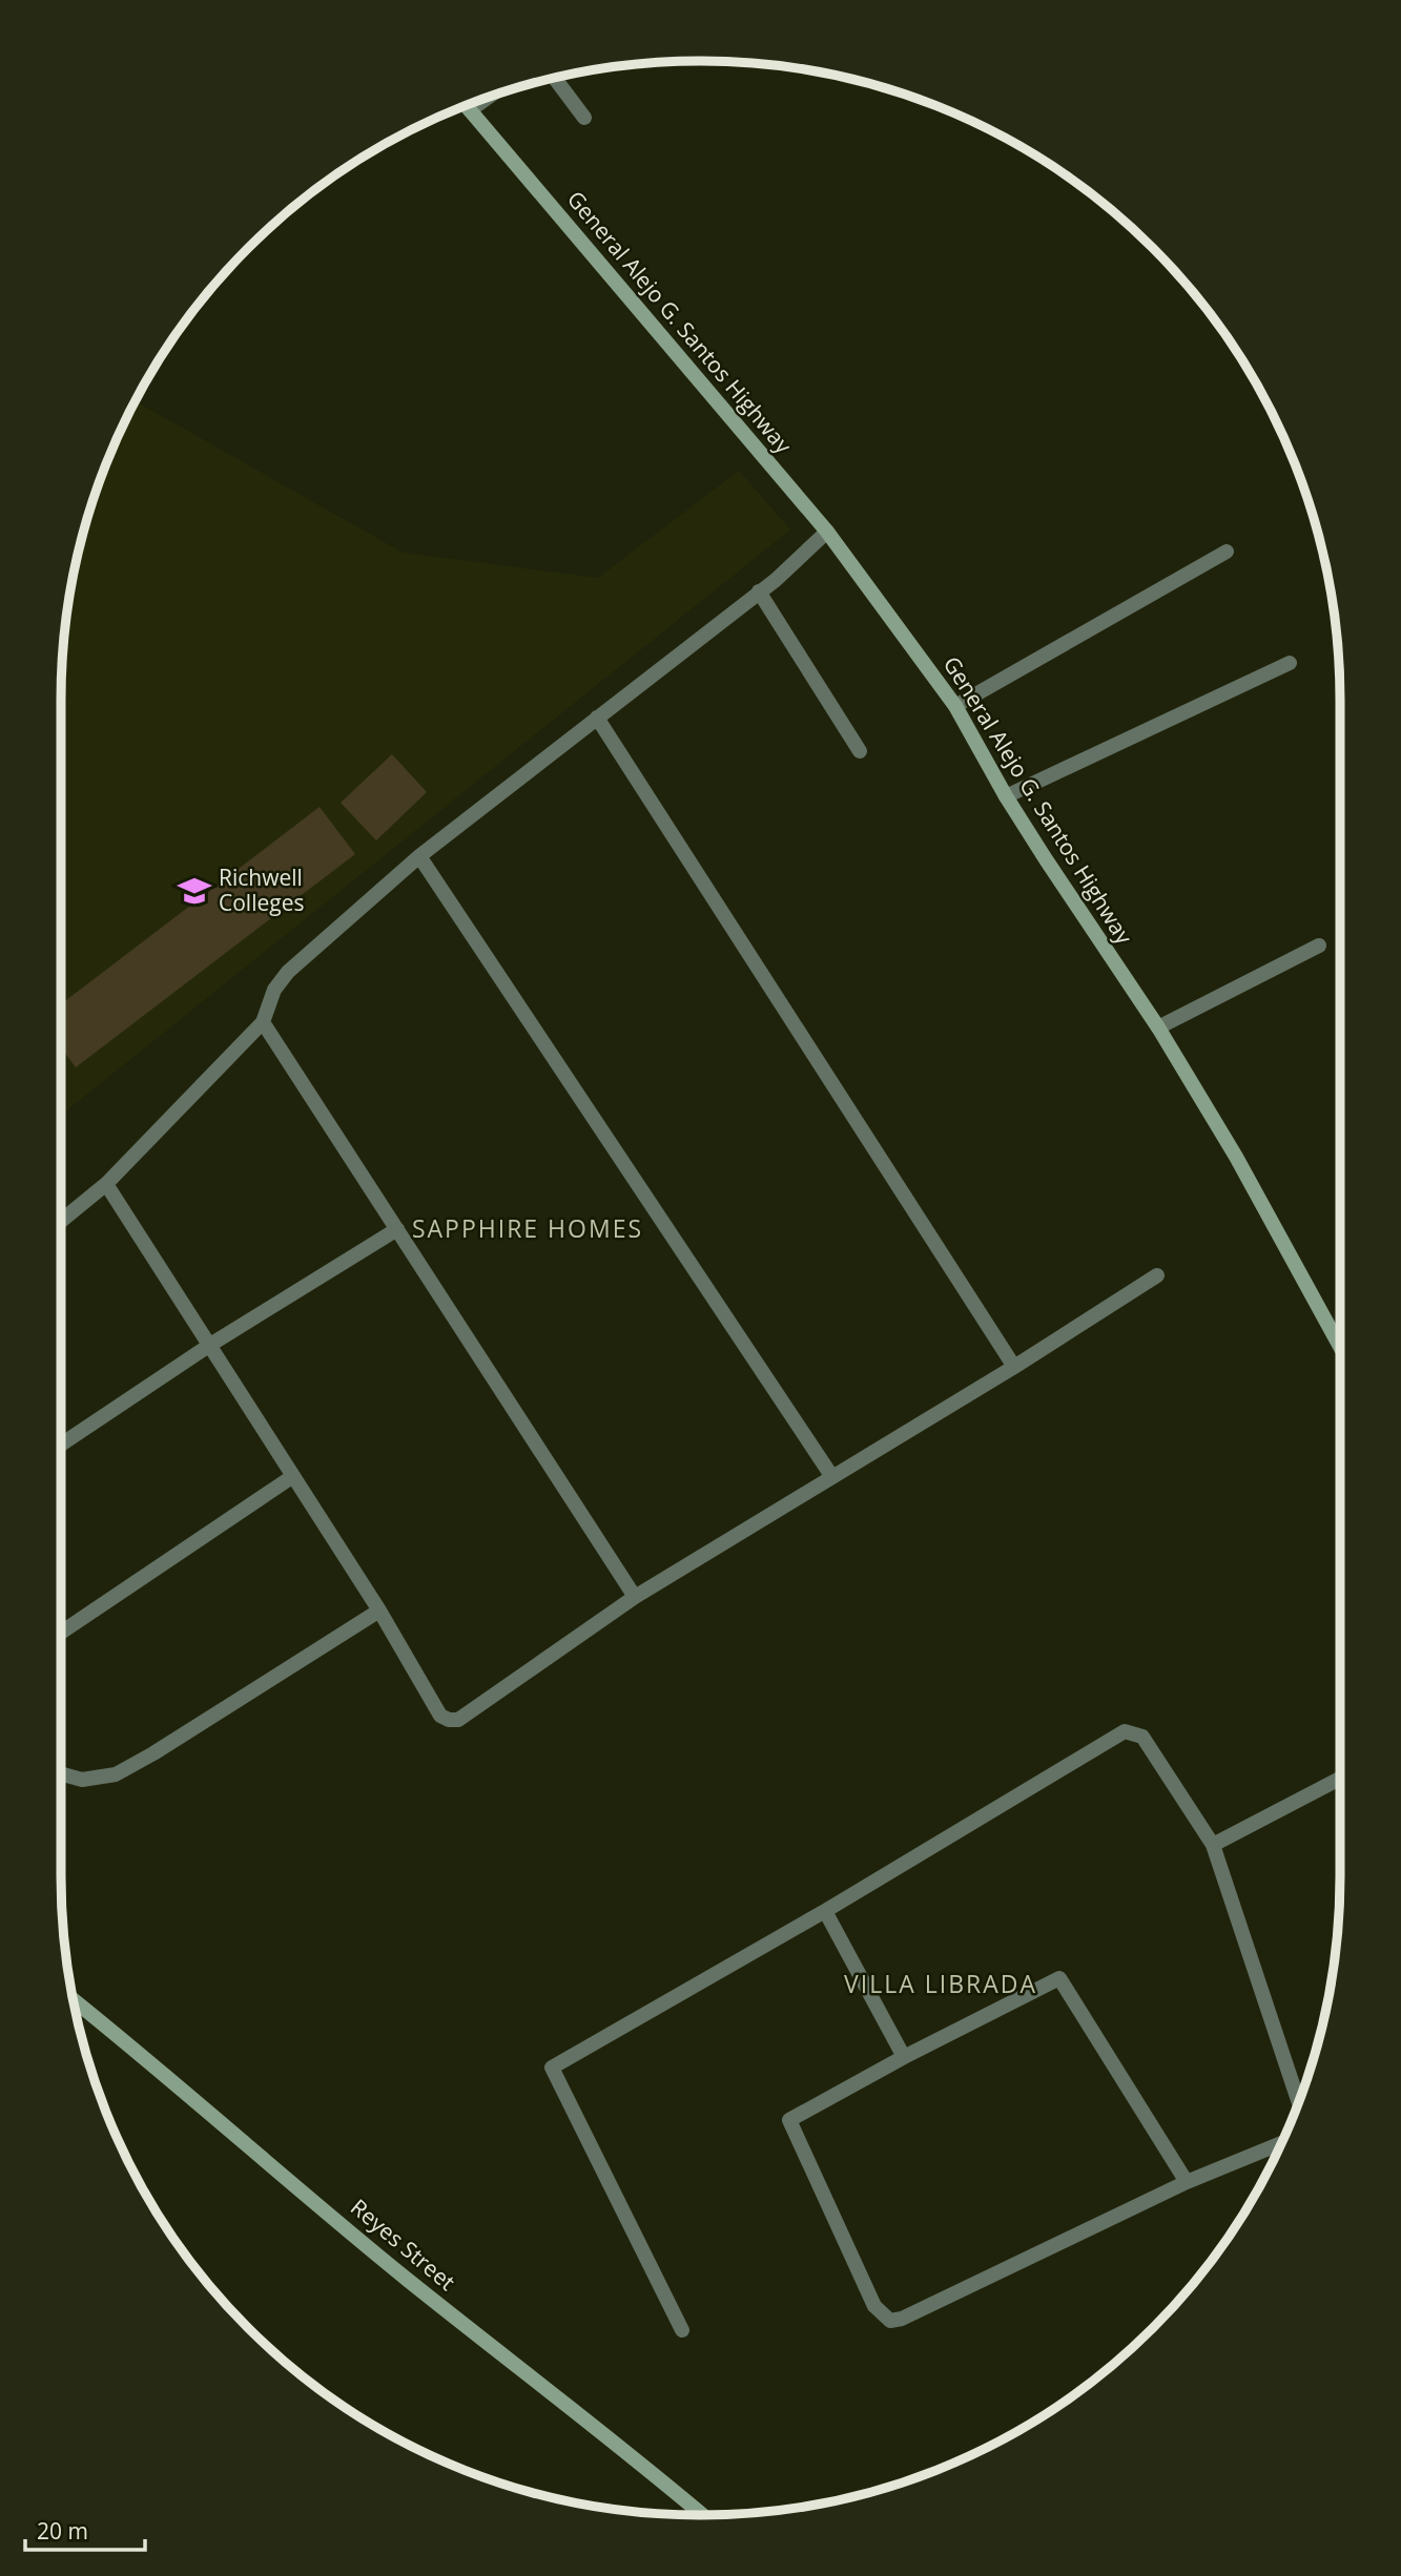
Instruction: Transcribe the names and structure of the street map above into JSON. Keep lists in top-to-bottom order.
{
  "streets": {
    "main road": ["General Alejo G. Santos Highway", "Reyes Street"]
  },
  "districts": ["SAPPHIRE HOMES", "VILLA LIBRADA"],
  "places": {
    "school or university": ["Richwell Colleges"]
  },
  "scale_bar": "20 m"
}
